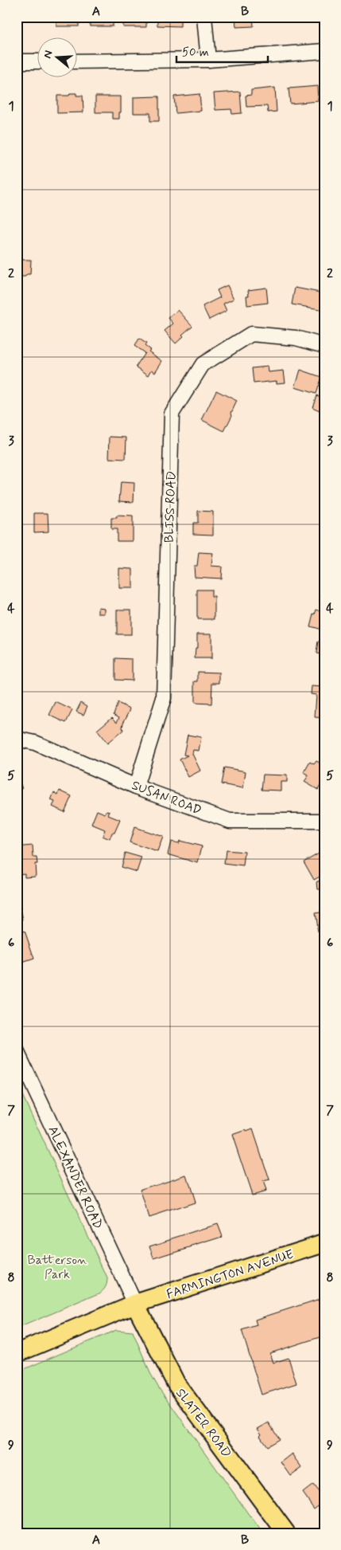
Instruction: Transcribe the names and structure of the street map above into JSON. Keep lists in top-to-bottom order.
{
  "streets": {
    "main road": ["FARMINGTON AVENUE", "SLATER ROAD"],
    "street": ["BLISS ROAD", "SUSAN ROAD", "ALEXANDER ROAD"]
  },
  "crossings": [
    ["BLISS ROAD", "SUSAN ROAD"],
    ["ALEXANDER ROAD", "FARMINGTON AVENUE"],
    ["ALEXANDER ROAD", "SLATER ROAD"],
    ["FARMINGTON AVENUE", "SLATER ROAD"]
  ],
  "parks": ["Batterson Park"],
  "scale_bar": "50 m",
  "north": "left",
  "grid": {
    "columns": ["A", "B"],
    "rows": [
      "1",
      "2",
      "3",
      "4",
      "5",
      "6",
      "7",
      "8",
      "9"
    ]
  }
}
